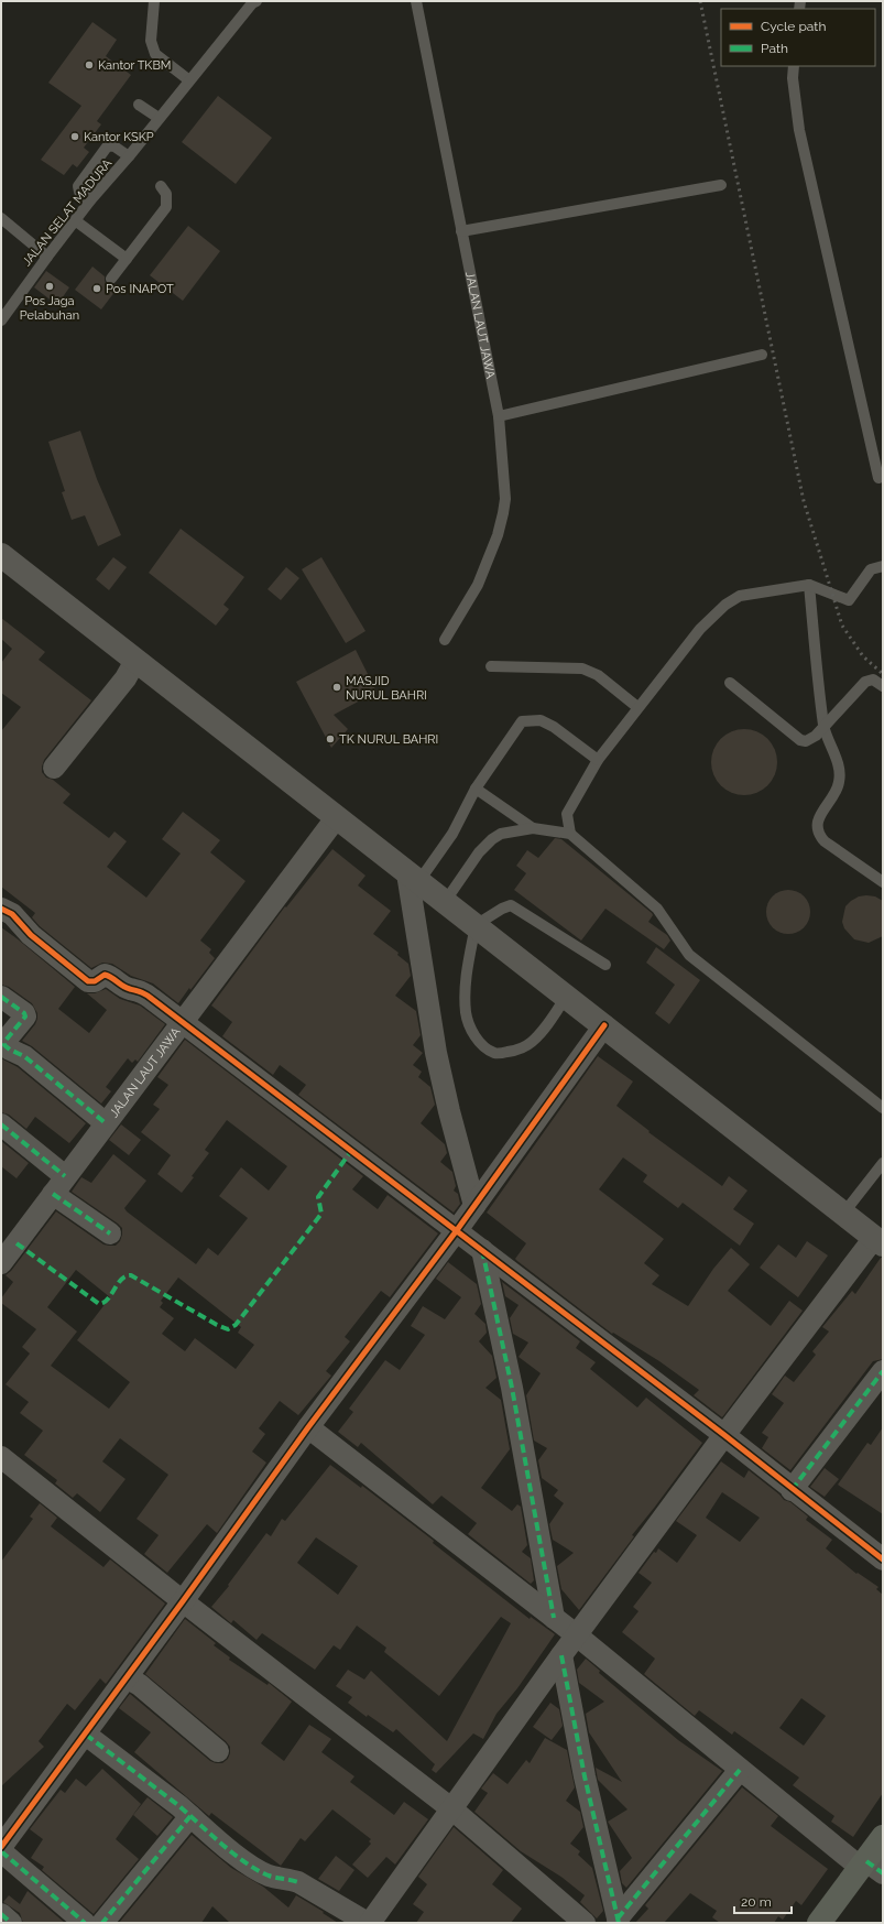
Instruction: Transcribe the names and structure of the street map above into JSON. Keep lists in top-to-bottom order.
{
  "streets": {
    "street": ["JALAN LAUT JAWA"],
    "lane": ["JALAN SELAT MADURA"]
  },
  "places": [
    "Kantor TKBM",
    "Kantor KSKP",
    "Pos Jaga Pelabuhan",
    "Pos INAPOT",
    "MASJID NURUL BAHRI",
    "TK NURUL BAHRI"
  ],
  "legend": ["Cycle path", "Path"],
  "scale_bar": "20 m"
}
